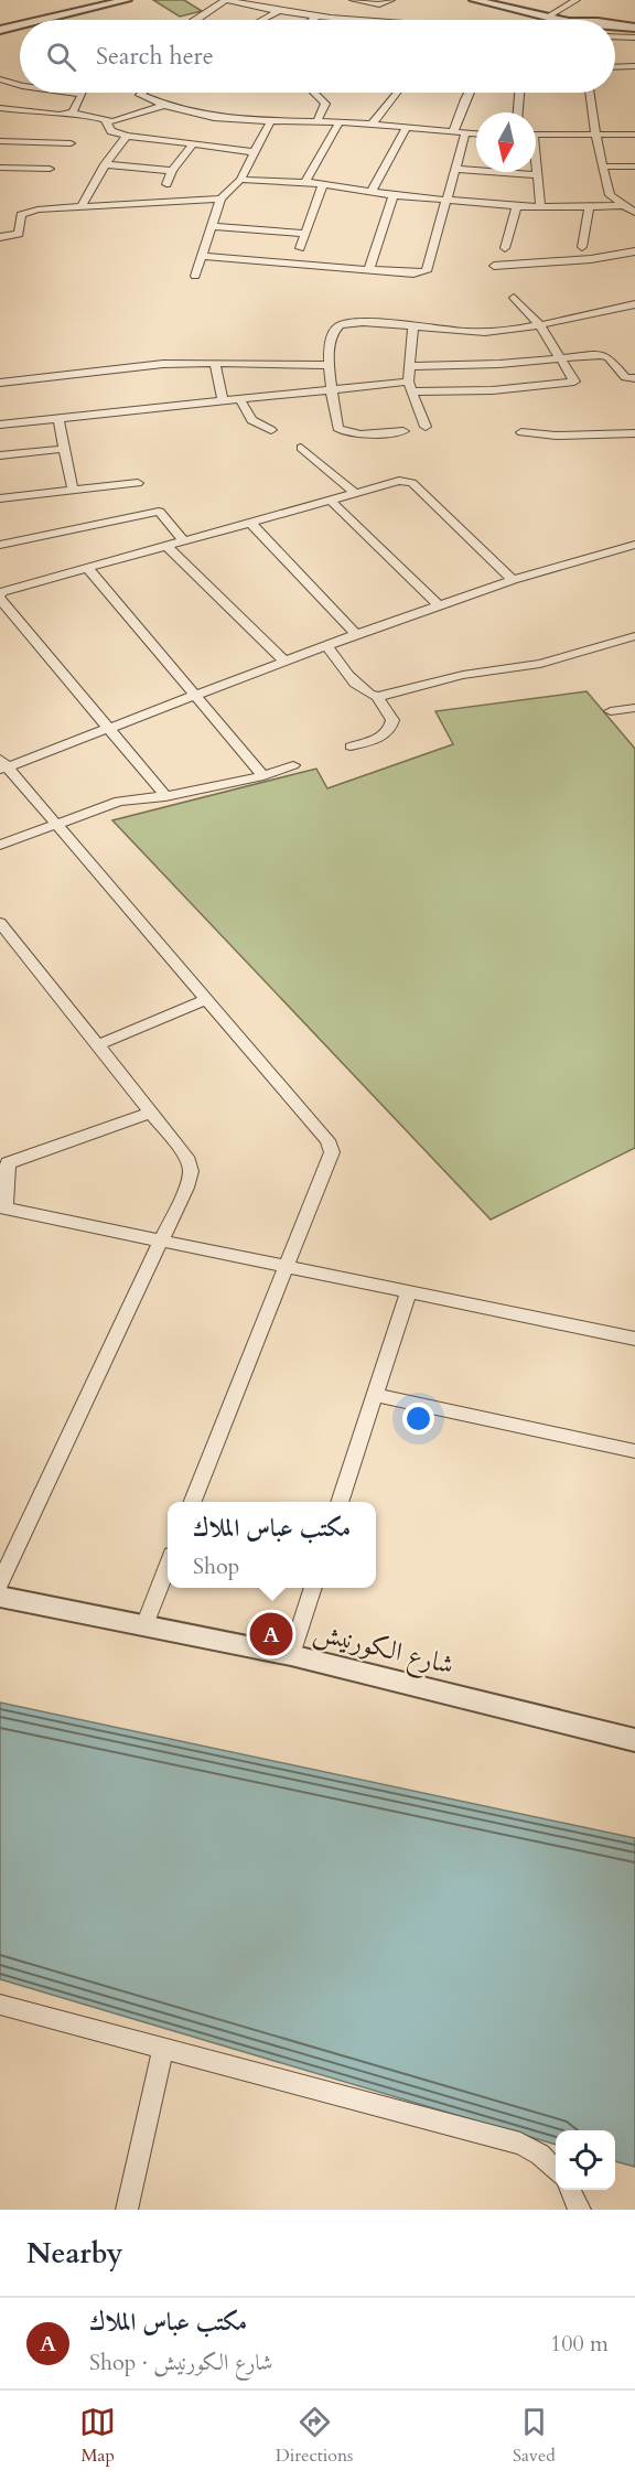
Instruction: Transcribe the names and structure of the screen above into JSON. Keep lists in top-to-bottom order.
{
  "streets": {
    "street": ["شارع الكورنيش"]
  },
  "north": "bottom",
  "page": {
    "search": "Search here",
    "popup": ["مكتب عباس الملاك", "Shop"],
    "pins": "A",
    "heading": "Nearby",
    "list": [
      {
        "mark": "A",
        "name": "مكتب عباس الملاك",
        "note": "Shop · شارع الكورنيش",
        "value": "100 m"
      }
    ],
    "nav": ["Map", "Directions", "Saved"]
  }
}
